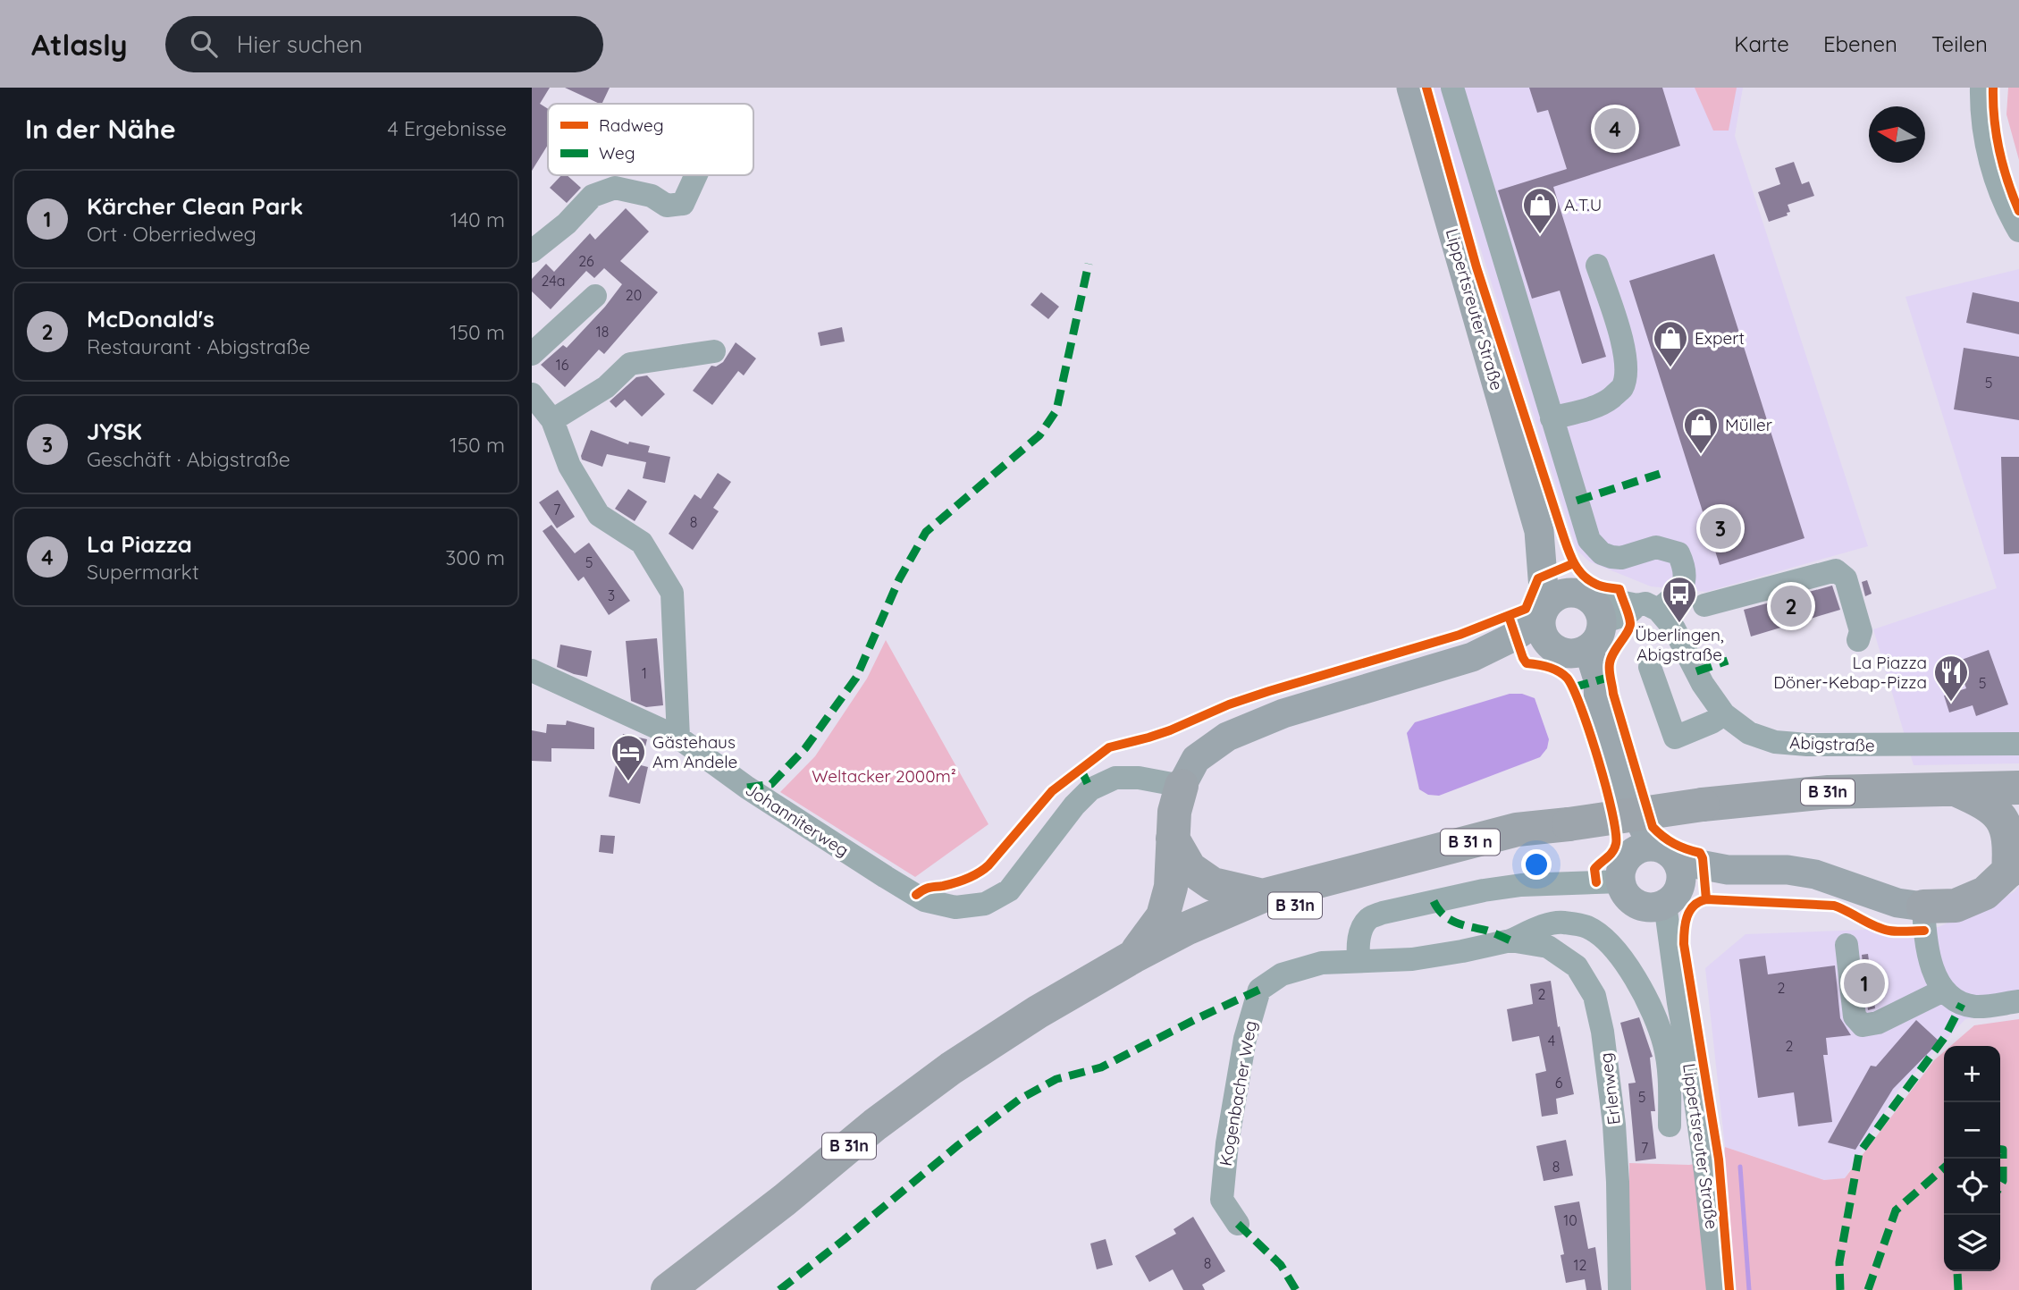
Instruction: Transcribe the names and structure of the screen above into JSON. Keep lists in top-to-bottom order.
{
  "streets": {
    "highway": ["B 31n", "B 31 n"],
    "main road": ["Lippertsreuter Straße"],
    "street": [
      "Abigstraße",
      "Johanniterweg",
      "Erlenweg",
      "Kogenbacher Weg"
    ]
  },
  "crossings": [
    ["Lippertsreuter Straße", "B 31n"],
    ["B 31n", "B 31 n"],
    ["Erlenweg", "Kogenbacher Weg"]
  ],
  "parks": ["Weltacker 2000m²"],
  "places": {
    "shop": ["A.T.U", "Expert", "Müller"],
    "bus stop": ["Überlingen, Abigstraße"],
    "restaurant": ["La Piazza Döner-Kebap-Pizza"],
    "hotel": ["Gästehaus Am Andele"]
  },
  "house_numbers": [
    "26",
    "24a",
    "20",
    "18",
    "16",
    "5",
    "7",
    "8",
    "5",
    "3",
    "1",
    "5",
    "2",
    "2",
    "4",
    "2",
    "6",
    "5",
    "7",
    "8",
    "10",
    "8",
    "12"
  ],
  "legend": ["Radweg", "Weg"],
  "north": "left",
  "page": {
    "header": "Atlasly",
    "search": "Hier suchen",
    "nav": ["Karte", "Ebenen", "Teilen"],
    "heading": ["In der Nähe", "4 Ergebnisse"],
    "pins": [
      "4",
      "3",
      "2",
      "1"
    ],
    "list": [
      {
        "mark": "1",
        "name": "Kärcher Clean Park",
        "note": "Ort · Oberriedweg",
        "value": "140 m"
      },
      {
        "mark": "2",
        "name": "McDonald's",
        "note": "Restaurant · Abigstraße",
        "value": "150 m"
      },
      {
        "mark": "3",
        "name": "JYSK",
        "note": "Geschäft · Abigstraße",
        "value": "150 m"
      },
      {
        "mark": "4",
        "name": "La Piazza",
        "note": "Supermarkt",
        "value": "300 m"
      }
    ],
    "map_buttons": ["+", "−"]
  }
}
